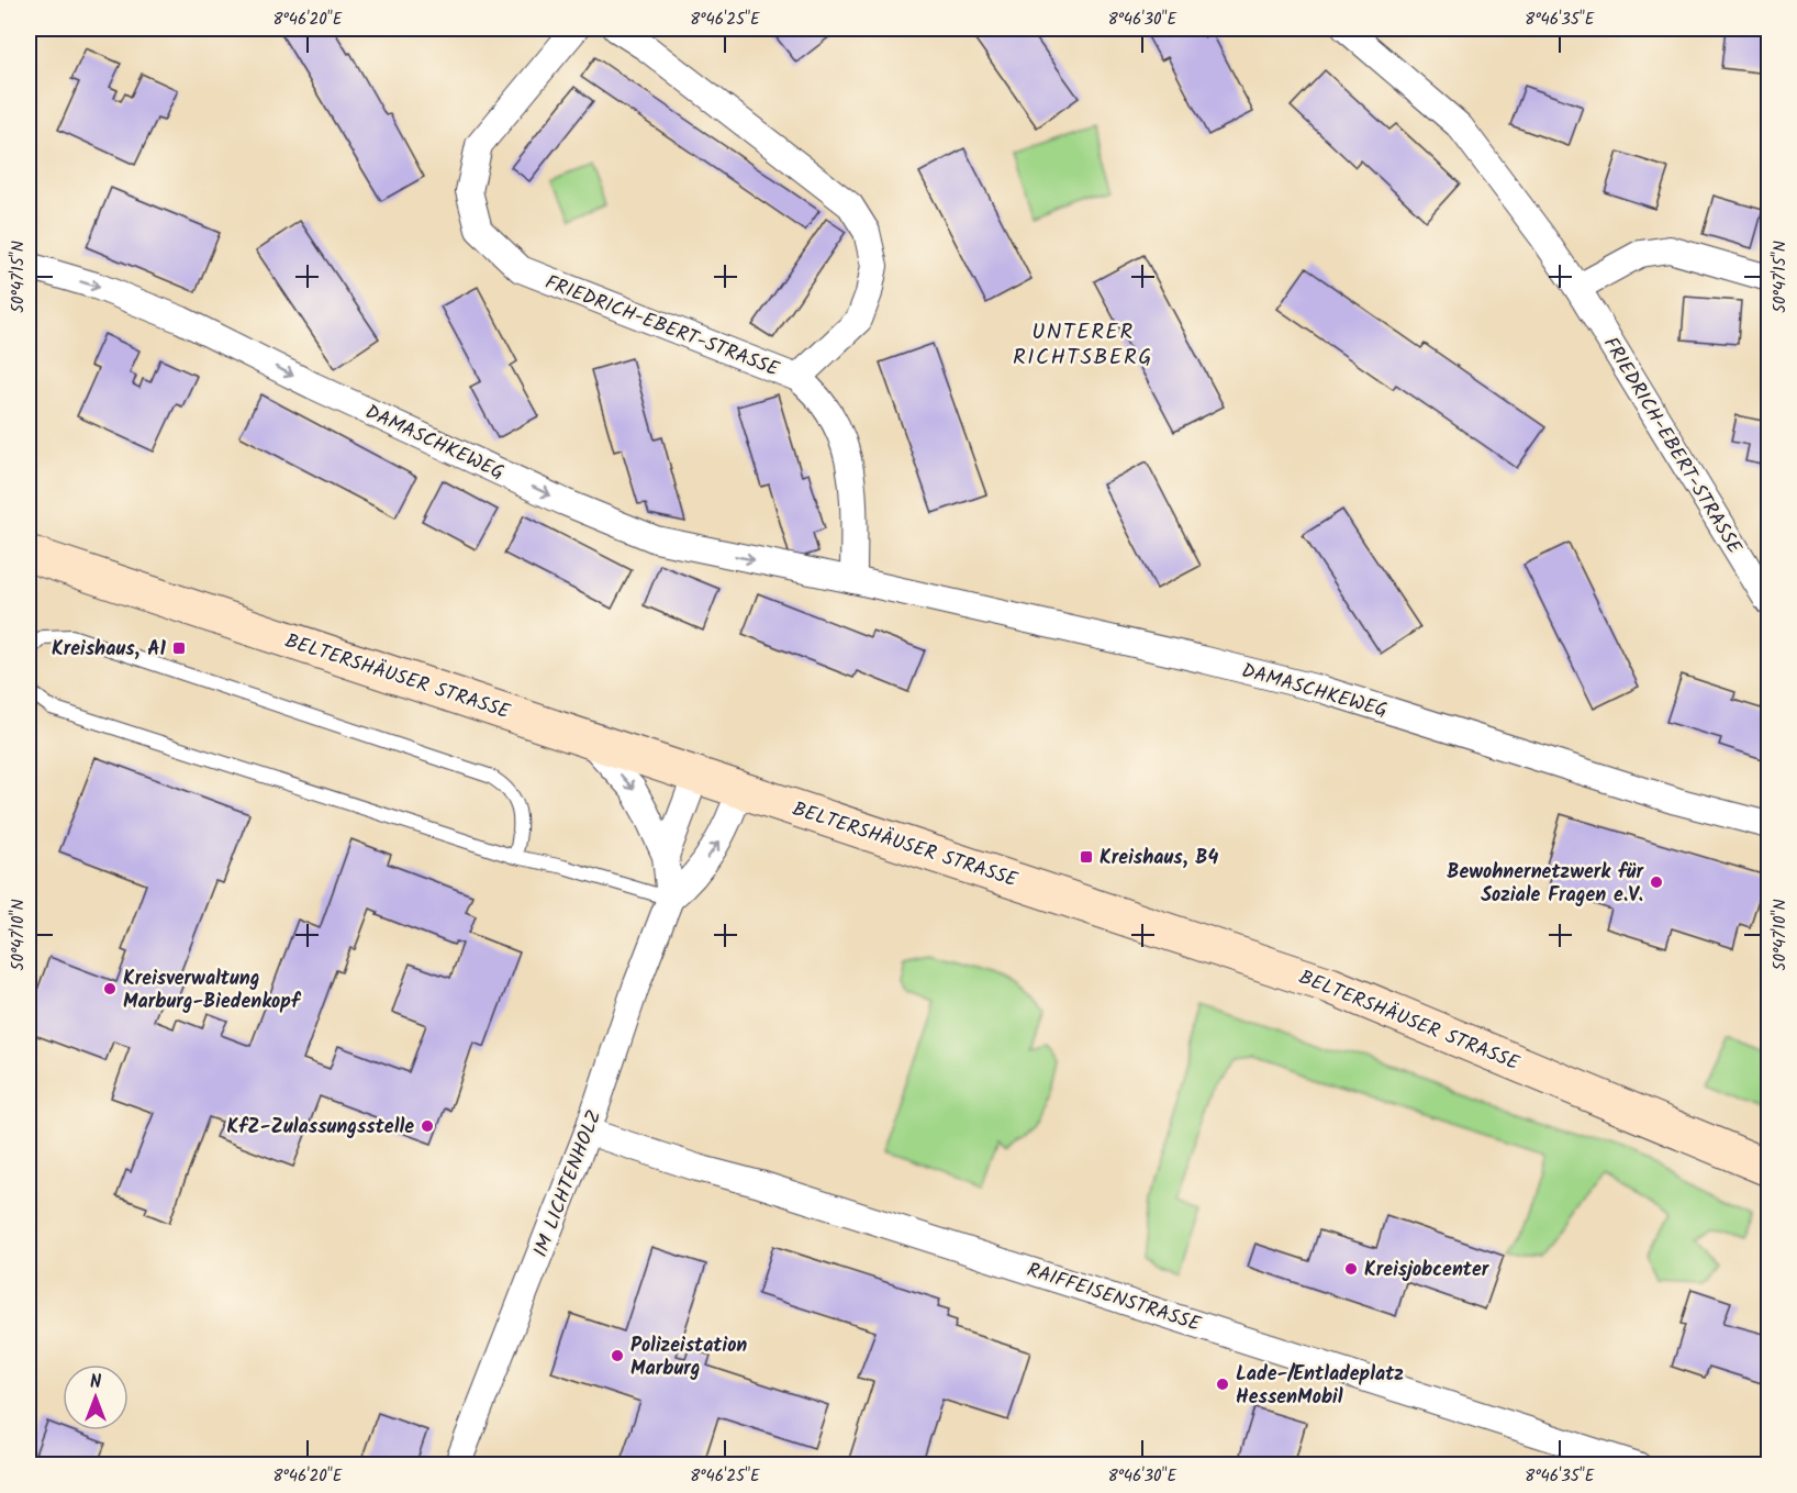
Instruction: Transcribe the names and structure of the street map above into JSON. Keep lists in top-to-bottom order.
{
  "streets": {
    "main road": ["BELTERSHÄUSER STRASSE"],
    "street": [
      "FRIEDRICH-EBERT-STRASSE",
      "DAMASCHKEWEG",
      "IM LICHTENHOLZ",
      "RAIFFEISENSTRASSE"
    ]
  },
  "crossings": [
    ["BELTERSHÄUSER STRASSE", "IM LICHTENHOLZ"],
    ["IM LICHTENHOLZ", "RAIFFEISENSTRASSE"]
  ],
  "one_way": ["DAMASCHKEWEG"],
  "districts": ["UNTERER RICHTSBERG"],
  "places": {
    "transit": ["Kreishaus, A1", "Kreishaus, B4"],
    "other": [
      "Bewohnernetzwerk für Soziale Fragen e.V.",
      "Kreisverwaltung Marburg-Biedenkopf",
      "KfZ-Zulassungsstelle",
      "Kreisjobcenter",
      "Polizeistation Marburg",
      "Lade-/Entladeplatz HessenMobil"
    ]
  },
  "north": "top",
  "coordinates": [
    "8°46'20\"E",
    "8°46'25\"E",
    "8°46'30\"E",
    "8°46'35\"E",
    "50°47'15\"N",
    "50°47'10\"N"
  ]
}
